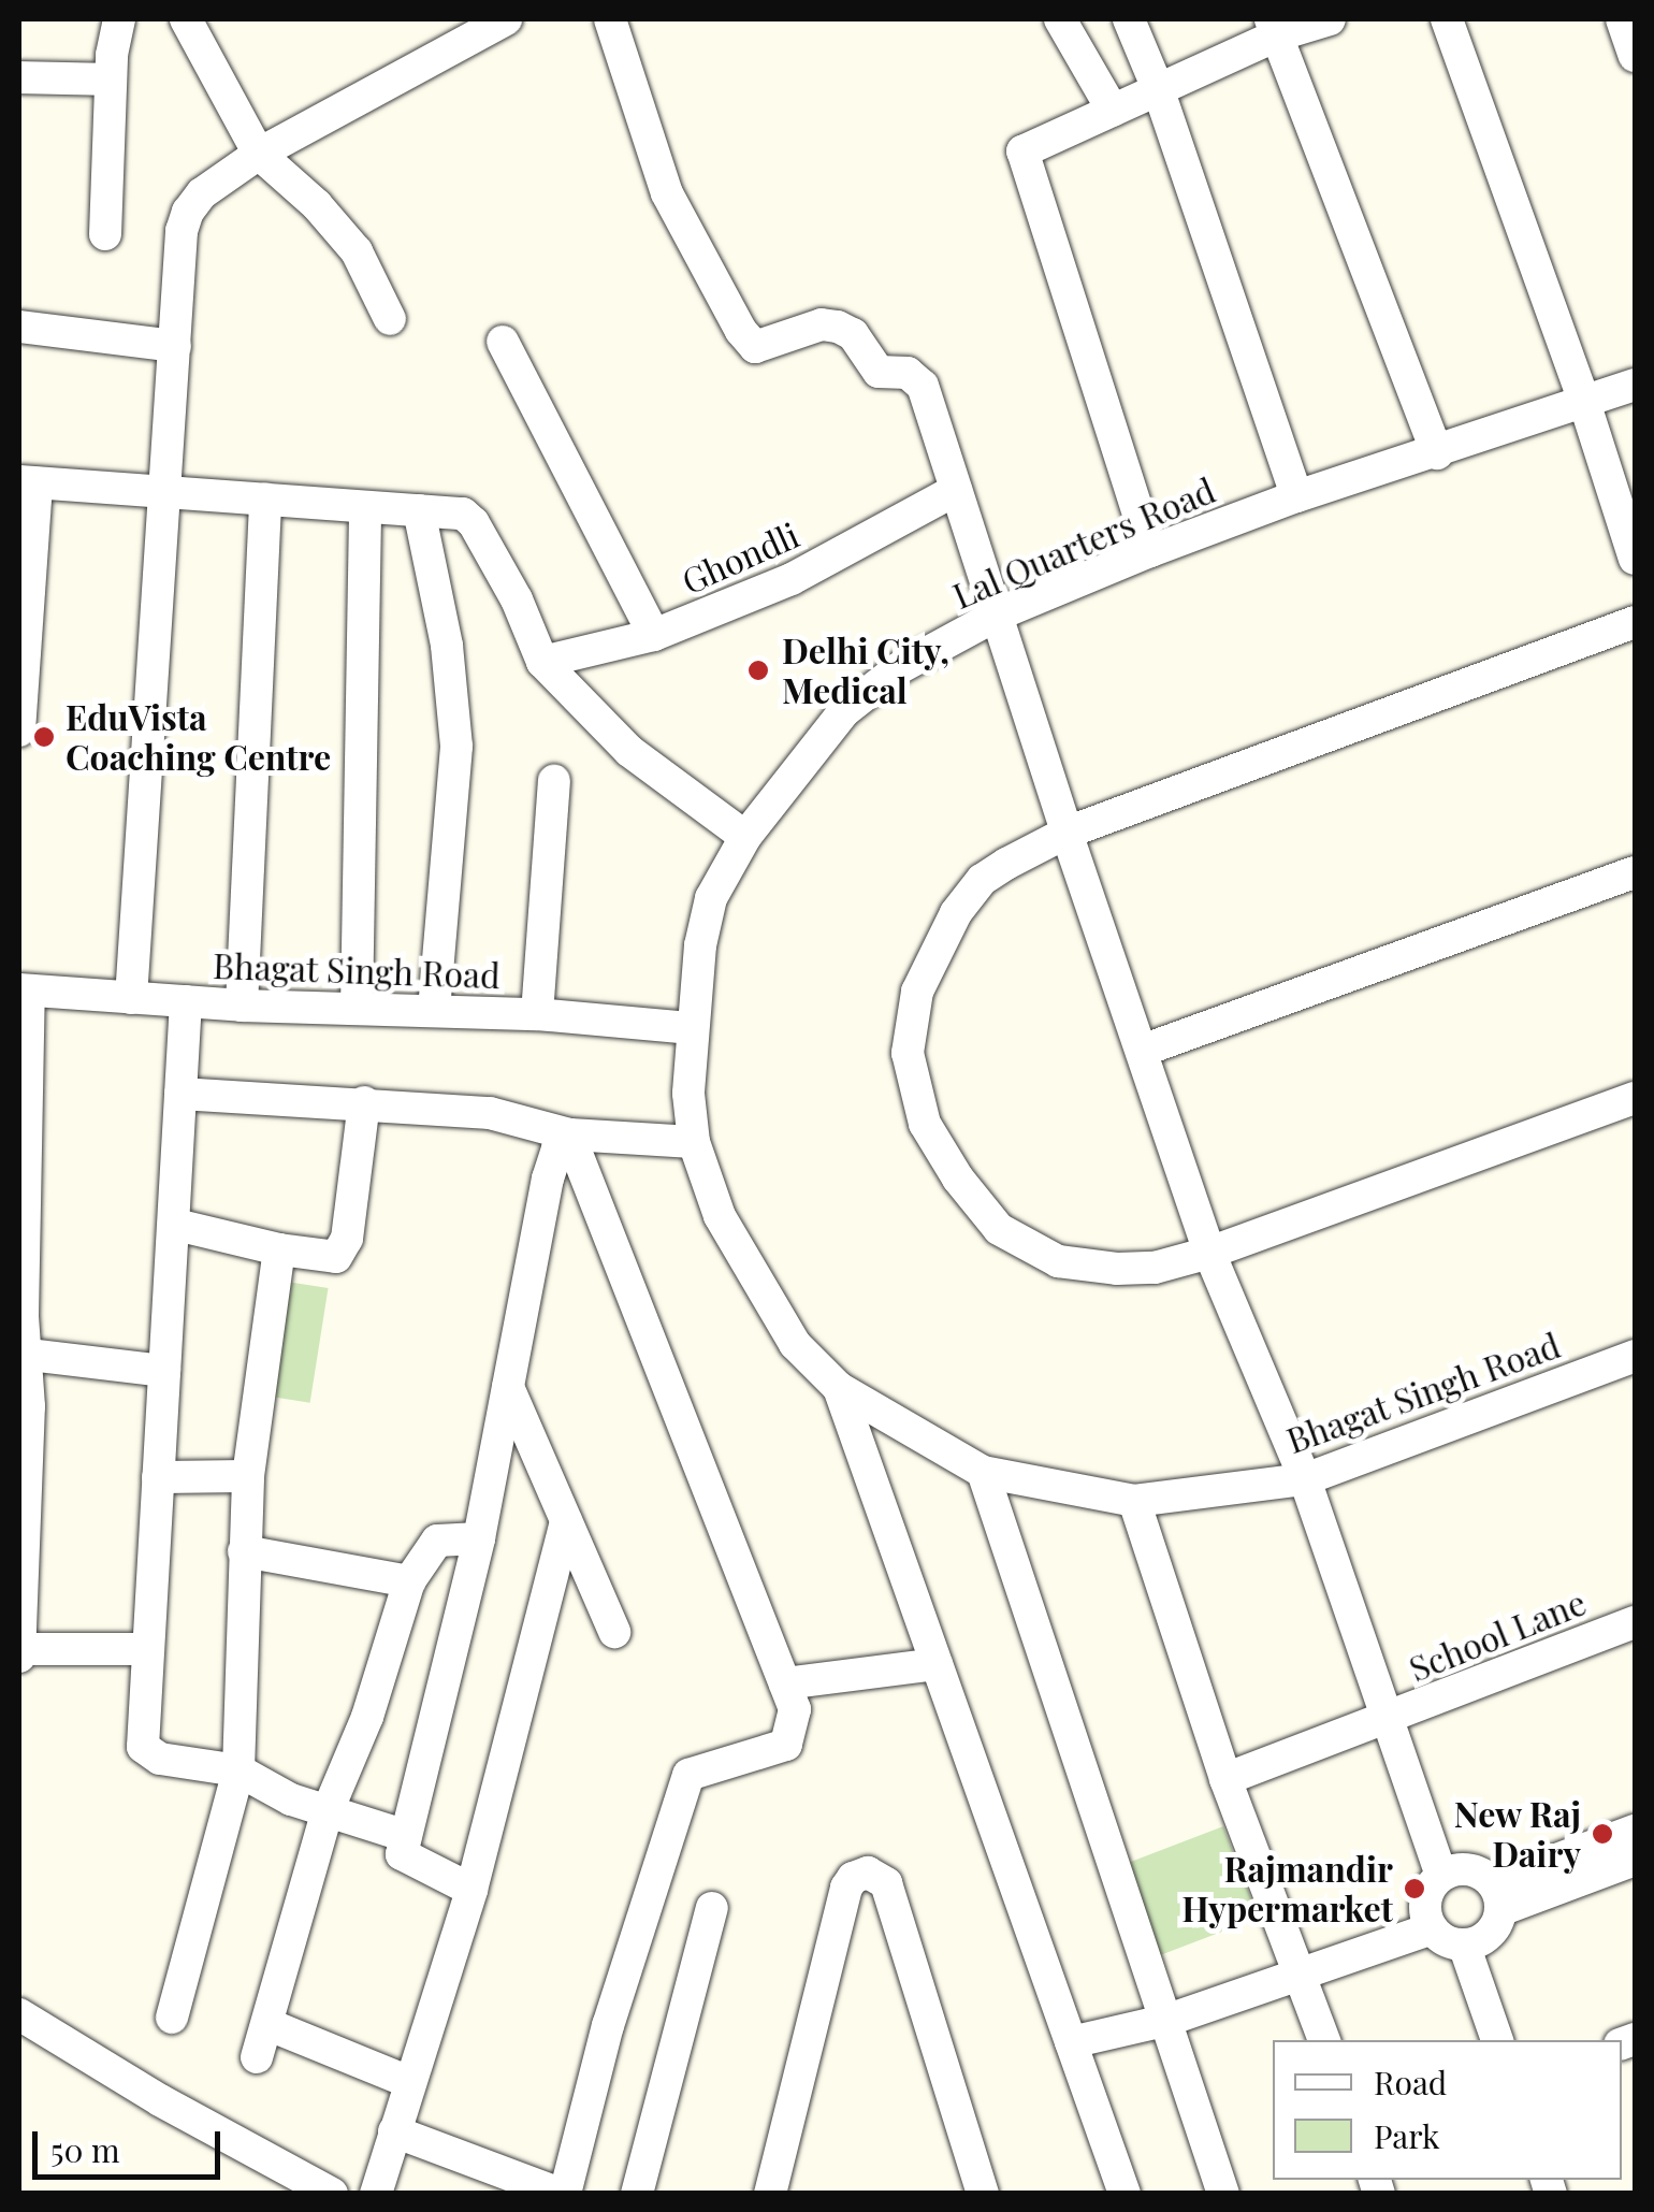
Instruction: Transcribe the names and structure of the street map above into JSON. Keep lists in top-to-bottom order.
{
  "streets": {
    "street": [
      "Lal Quarters Road",
      "Ghondli",
      "Bhagat Singh Road",
      "School Lane"
    ]
  },
  "crossings": [
    ["Lal Quarters Road", "Bhagat Singh Road"]
  ],
  "places": [
    "Delhi City, Medical",
    "EduVista Coaching Centre",
    "New Raj Dairy",
    "Rajmandir Hypermarket"
  ],
  "legend": ["Road", "Park"],
  "scale_bar": "50 m"
}
